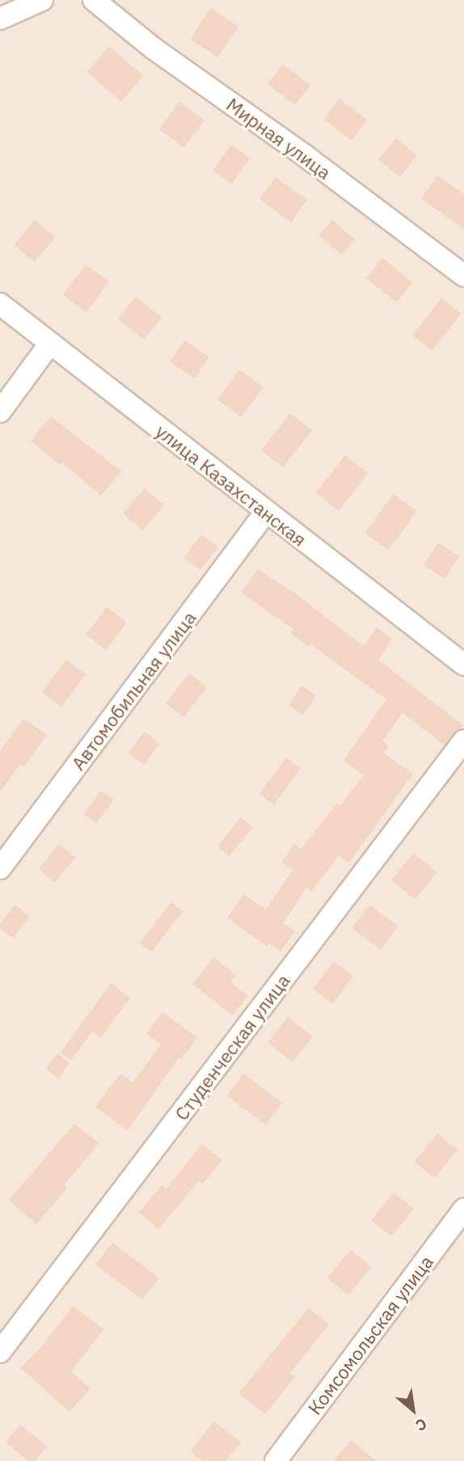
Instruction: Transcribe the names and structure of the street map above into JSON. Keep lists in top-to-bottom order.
{
  "streets": {
    "street": [
      "Мирная улица",
      "улица Казахстанская",
      "Автомобильная улица",
      "Студенческая улица",
      "Комсомольская улица"
    ]
  },
  "crossings": [
    ["улица Казахстанская", "Автомобильная улица"]
  ],
  "north": "bottom right"
}
